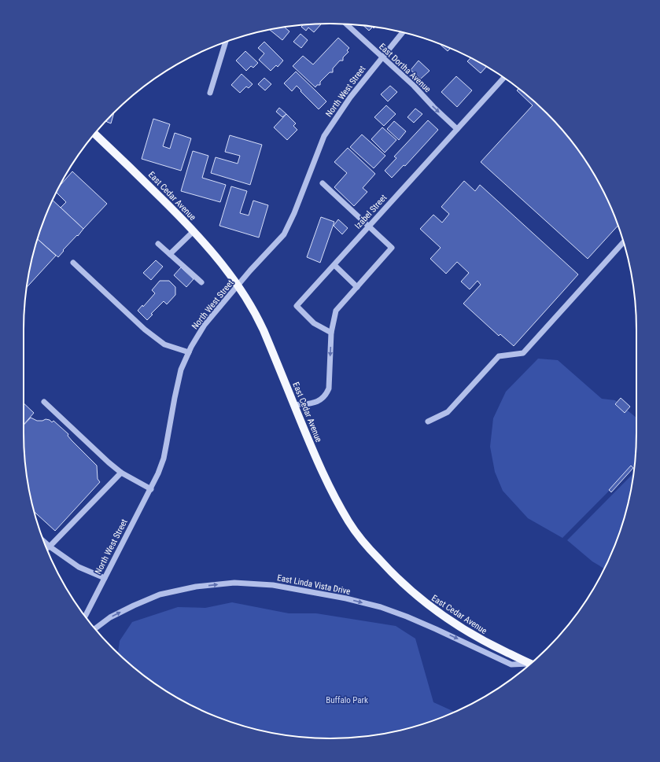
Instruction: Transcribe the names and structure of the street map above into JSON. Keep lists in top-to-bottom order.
{
  "streets": {
    "main road": ["East Cedar Avenue"],
    "street": [
      "East Dortha Avenue",
      "North West Street",
      "Izabel Street",
      "East Linda Vista Drive"
    ]
  },
  "crossings": [
    ["East Dortha Avenue", "North West Street"],
    ["East Dortha Avenue", "Izabel Street"],
    ["North West Street", "East Cedar Avenue"]
  ],
  "one_way": ["East Dortha Avenue", "East Linda Vista Drive"],
  "parks": ["Buffalo Park"]
}
